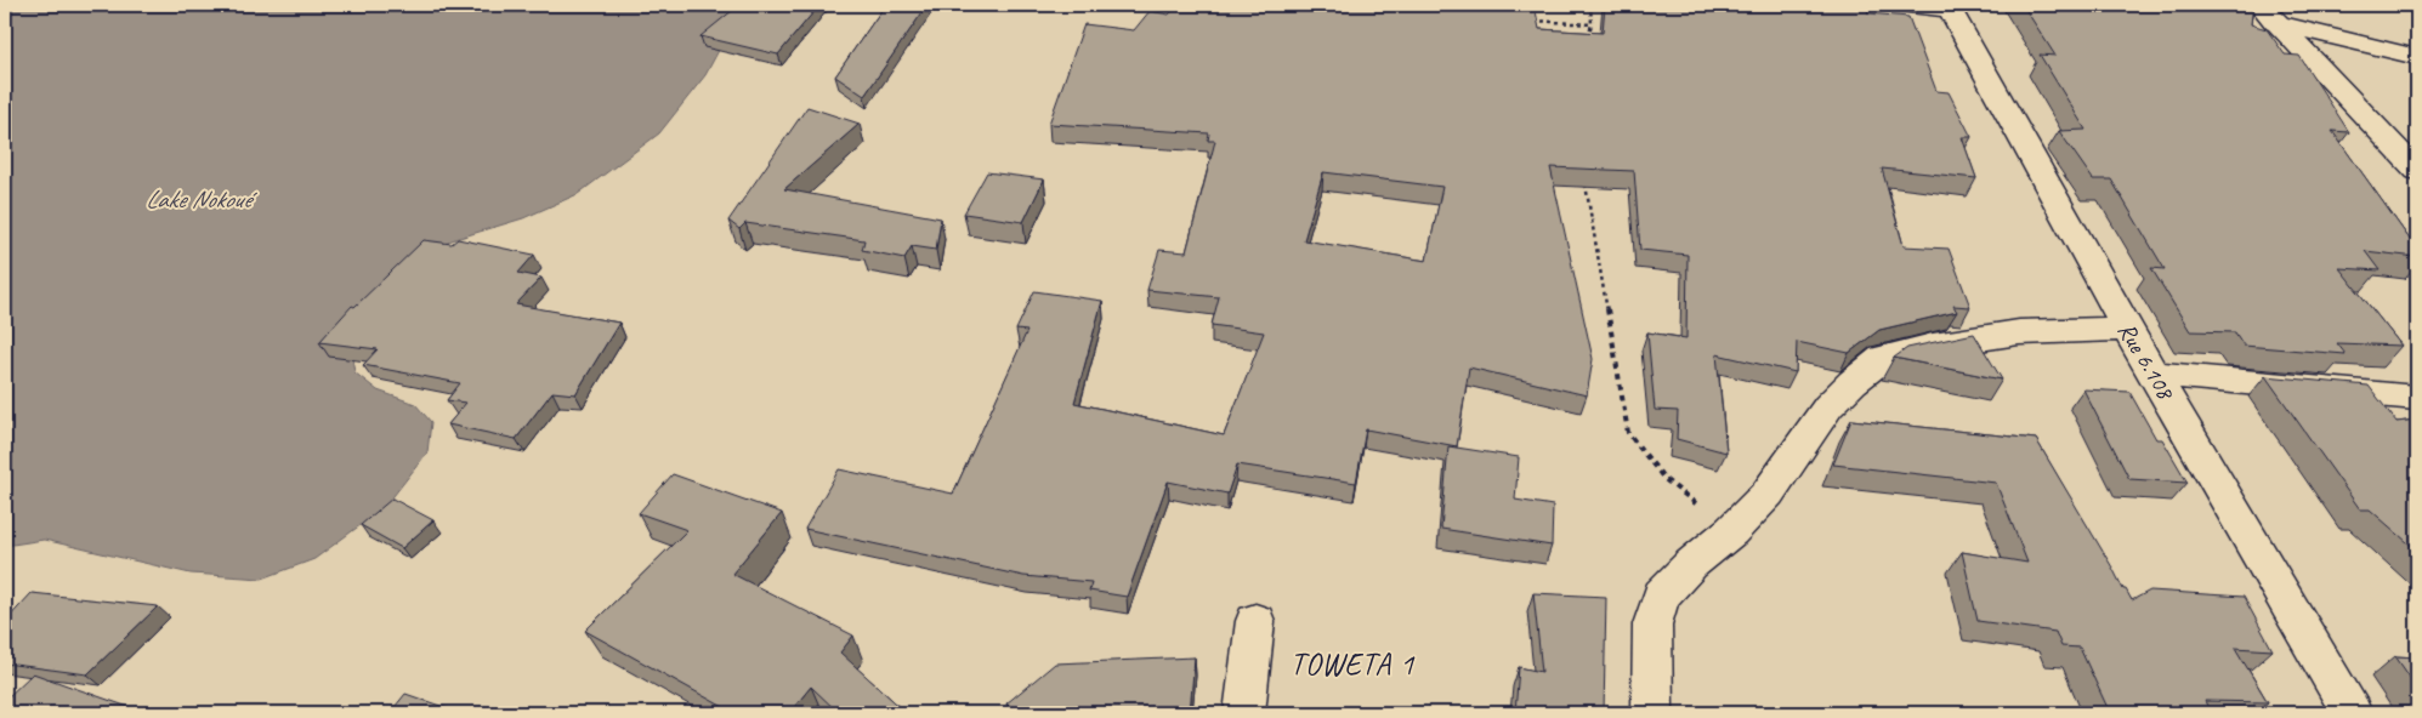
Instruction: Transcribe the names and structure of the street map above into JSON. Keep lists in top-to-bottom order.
{
  "streets": {
    "street": ["Rue 6.108"]
  },
  "districts": ["TOWETA 1"],
  "water": ["Lake Nokoué"]
}
